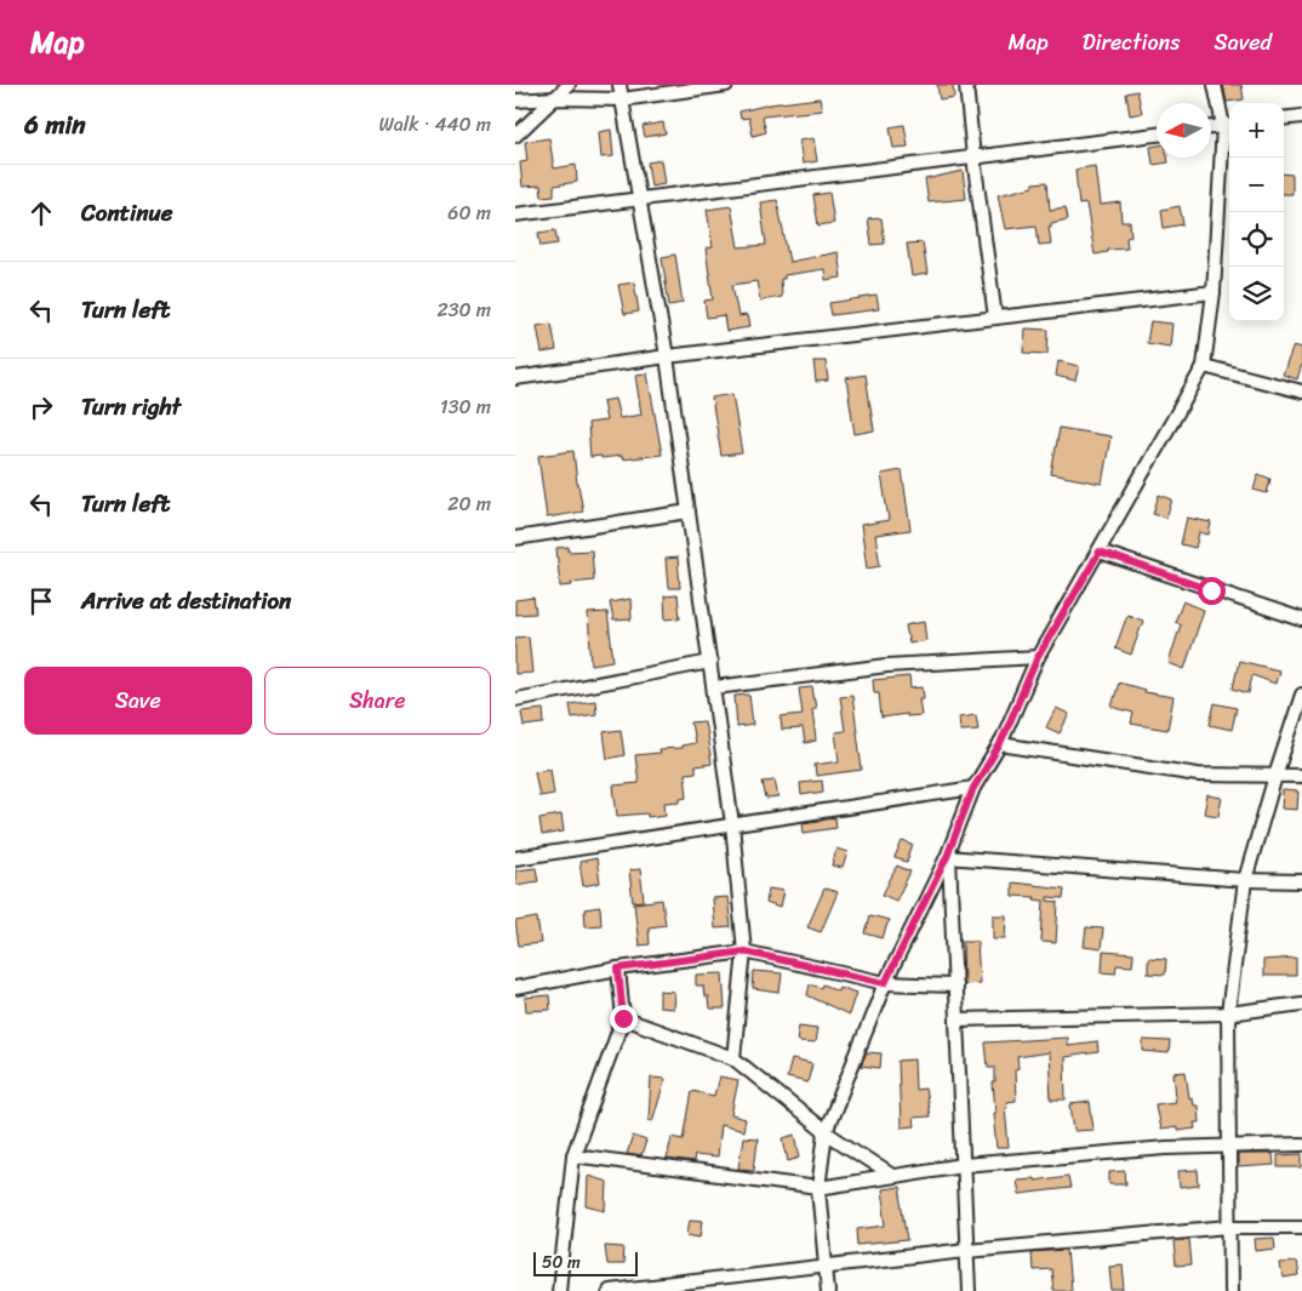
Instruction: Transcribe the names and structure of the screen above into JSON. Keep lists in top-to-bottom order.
{
  "scale_bar": "50 m",
  "north": "left",
  "page": {
    "header": "Map",
    "nav": ["Map", "Directions", "Saved"],
    "heading": ["6 min", "Walk · 440 m"],
    "map_buttons": ["+", "−"],
    "list": [
      ["Continue", "60 m"],
      ["Turn left", "230 m"],
      ["Turn right", "130 m"],
      ["Turn left", "20 m"],
      "Arrive at destination"
    ],
    "buttons": ["Save", "Share"],
    "scale": "50 m"
  }
}
